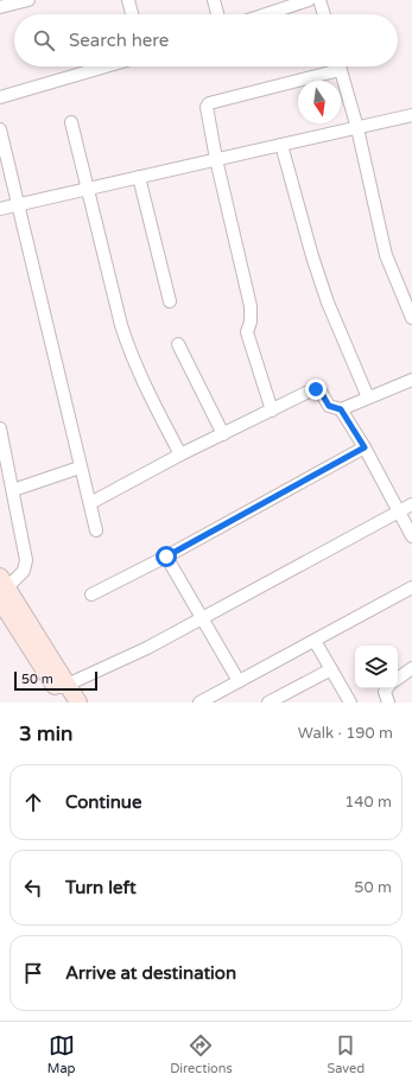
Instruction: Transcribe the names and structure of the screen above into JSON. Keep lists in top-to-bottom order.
{
  "scale_bar": "50 m",
  "north": "bottom",
  "page": {
    "search": "Search here",
    "scale": "50 m",
    "heading": ["3 min", "Walk · 190 m"],
    "list": [
      ["Continue", "140 m"],
      ["Turn left", "50 m"],
      "Arrive at destination"
    ],
    "nav": ["Map", "Directions", "Saved"]
  }
}
